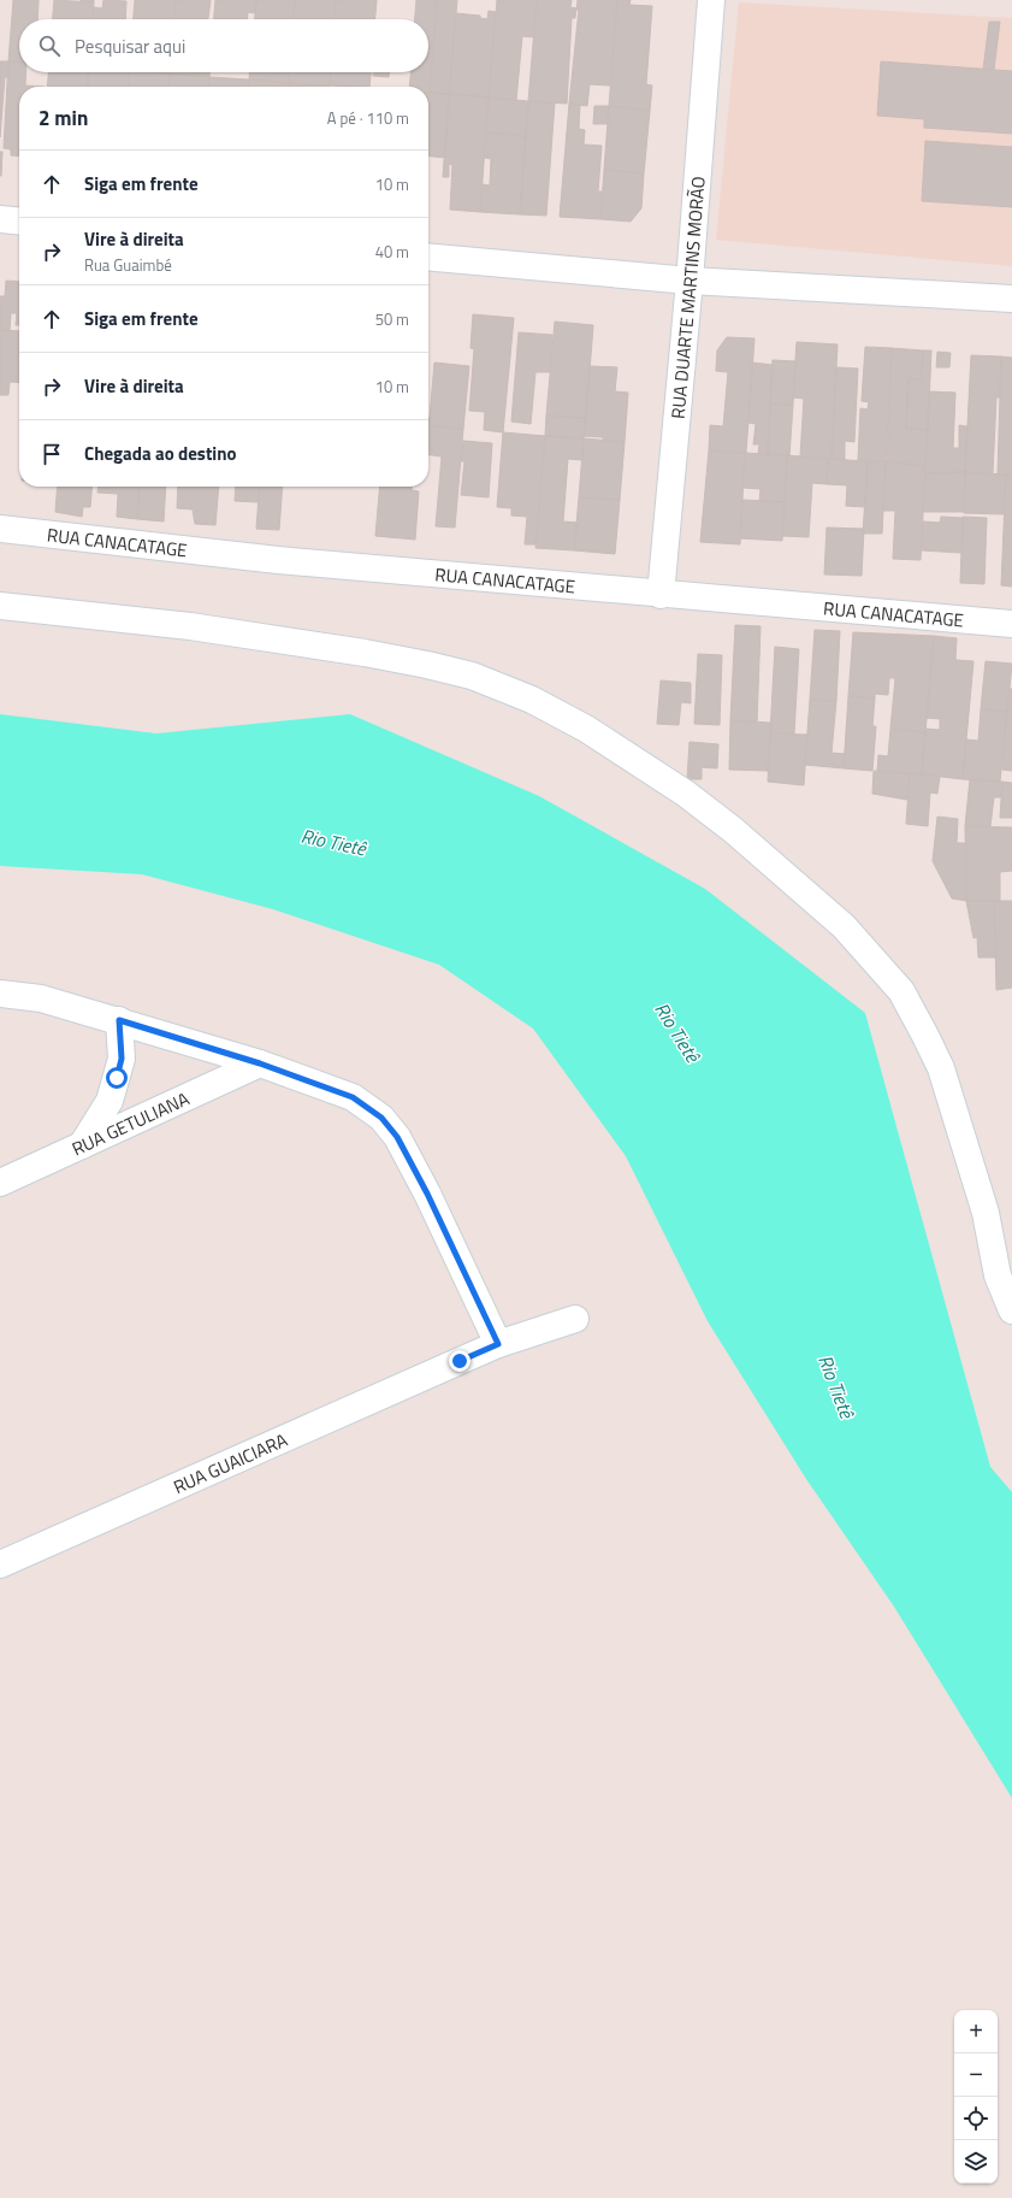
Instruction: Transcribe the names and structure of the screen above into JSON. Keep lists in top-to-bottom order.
{
  "streets": {
    "street": [
      "RUA DUARTE MARTINS MORÃO",
      "RUA CANACATAGE",
      "RUA GETULIANA",
      "RUA GUAICIARA"
    ]
  },
  "crossings": [
    ["RUA DUARTE MARTINS MORÃO", "RUA CANACATAGE"]
  ],
  "water": ["Rio Tietê"],
  "page": {
    "search": "Pesquisar aqui",
    "heading": ["2 min", "A pé · 110 m"],
    "list": [
      ["Siga em frente", "10 m"],
      ["Vire à direita", "Rua Guaimbé", "40 m"],
      ["Siga em frente", "50 m"],
      ["Vire à direita", "10 m"],
      "Chegada ao destino"
    ],
    "map_buttons": ["+", "−"]
  }
}
